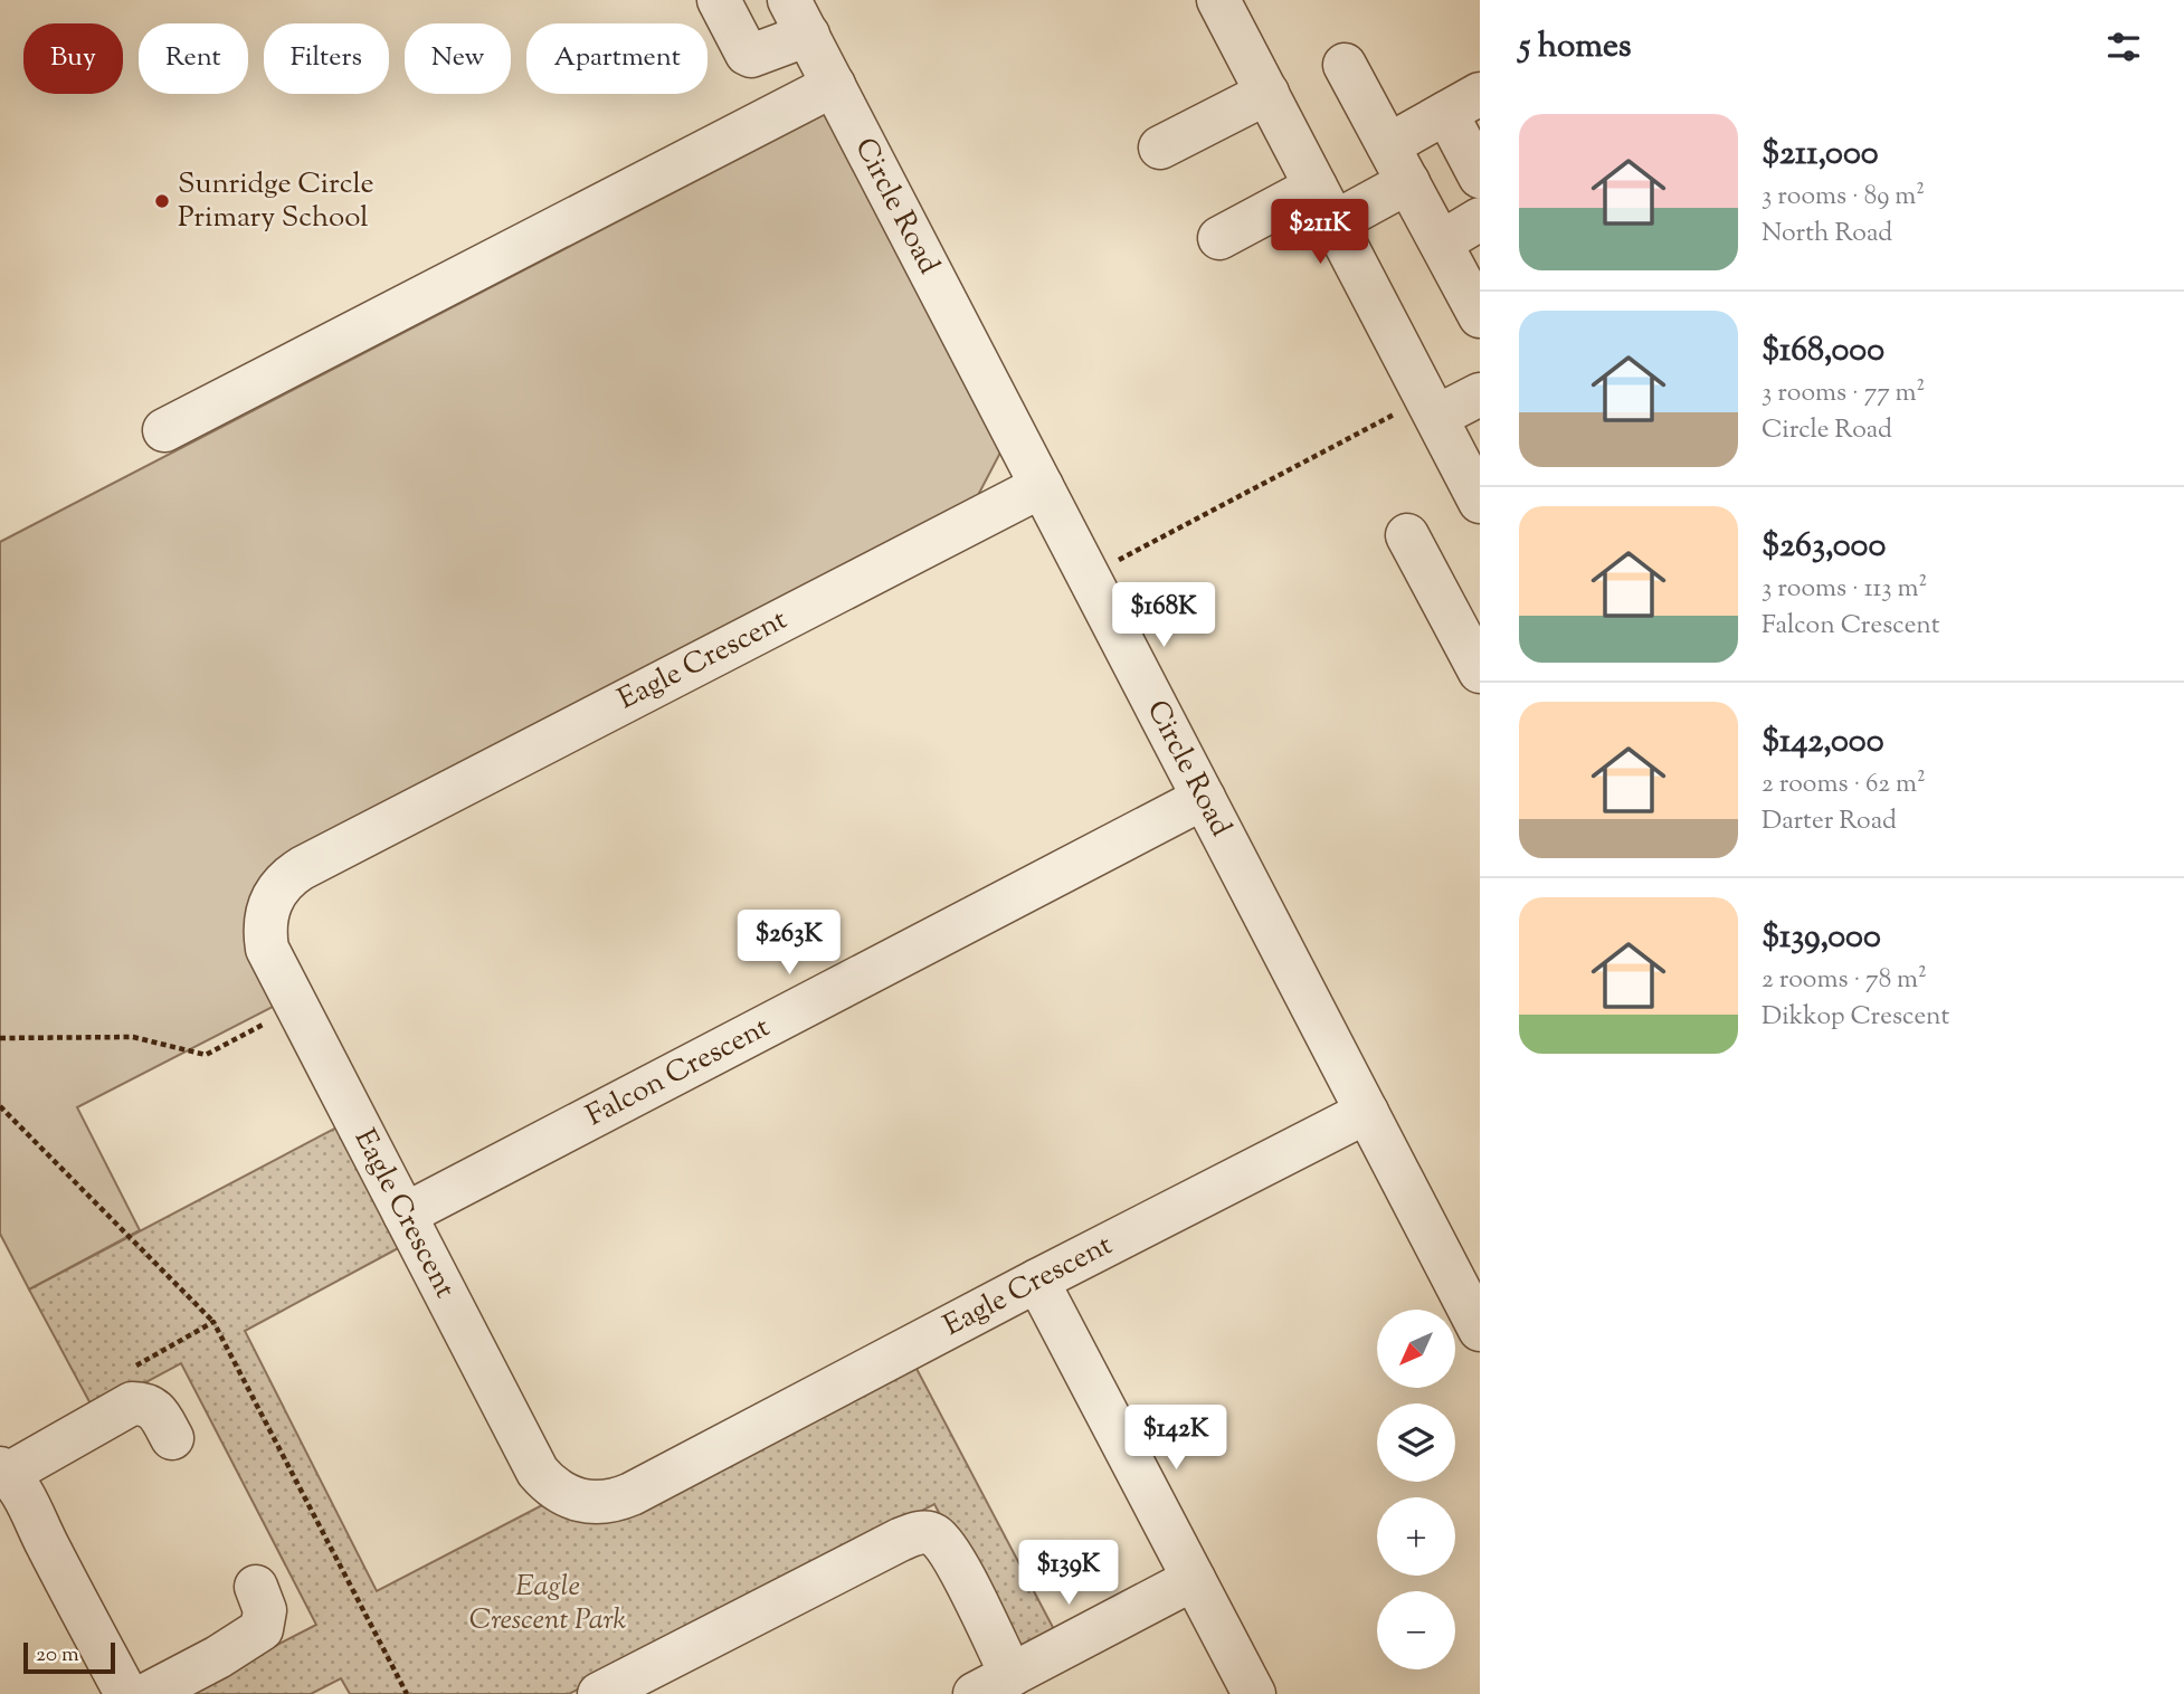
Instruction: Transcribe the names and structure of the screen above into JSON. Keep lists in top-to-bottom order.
{
  "streets": {
    "street": ["Circle Road", "Eagle Crescent", "Falcon Crescent"]
  },
  "crossings": [
    ["Circle Road", "Eagle Crescent"],
    ["Circle Road", "Falcon Crescent"],
    ["Eagle Crescent", "Falcon Crescent"]
  ],
  "parks": ["Eagle Crescent Park"],
  "places": ["Sunridge Circle Primary School"],
  "scale_bar": "20 m",
  "north": "bottom left",
  "page": {
    "heading": "5 homes",
    "chip": [
      "Buy",
      "Rent",
      "Filters",
      "New",
      "Apartment"
    ],
    "list": [
      {
        "name": "$211,000",
        "note": "3 rooms · 89 m² · North Road"
      },
      {
        "name": "$168,000",
        "note": "3 rooms · 77 m² · Circle Road"
      },
      {
        "name": "$263,000",
        "note": "3 rooms · 113 m² · Falcon Crescent"
      },
      {
        "name": "$142,000",
        "note": "2 rooms · 62 m² · Darter Road"
      },
      {
        "name": "$139,000",
        "note": "2 rooms · 78 m² · Dikkop Crescent"
      }
    ],
    "price": [
      "$211K",
      "$168K",
      "$263K",
      "$142K",
      "$139K"
    ],
    "map_buttons": ["+", "−"],
    "scale": "20 m"
  }
}
